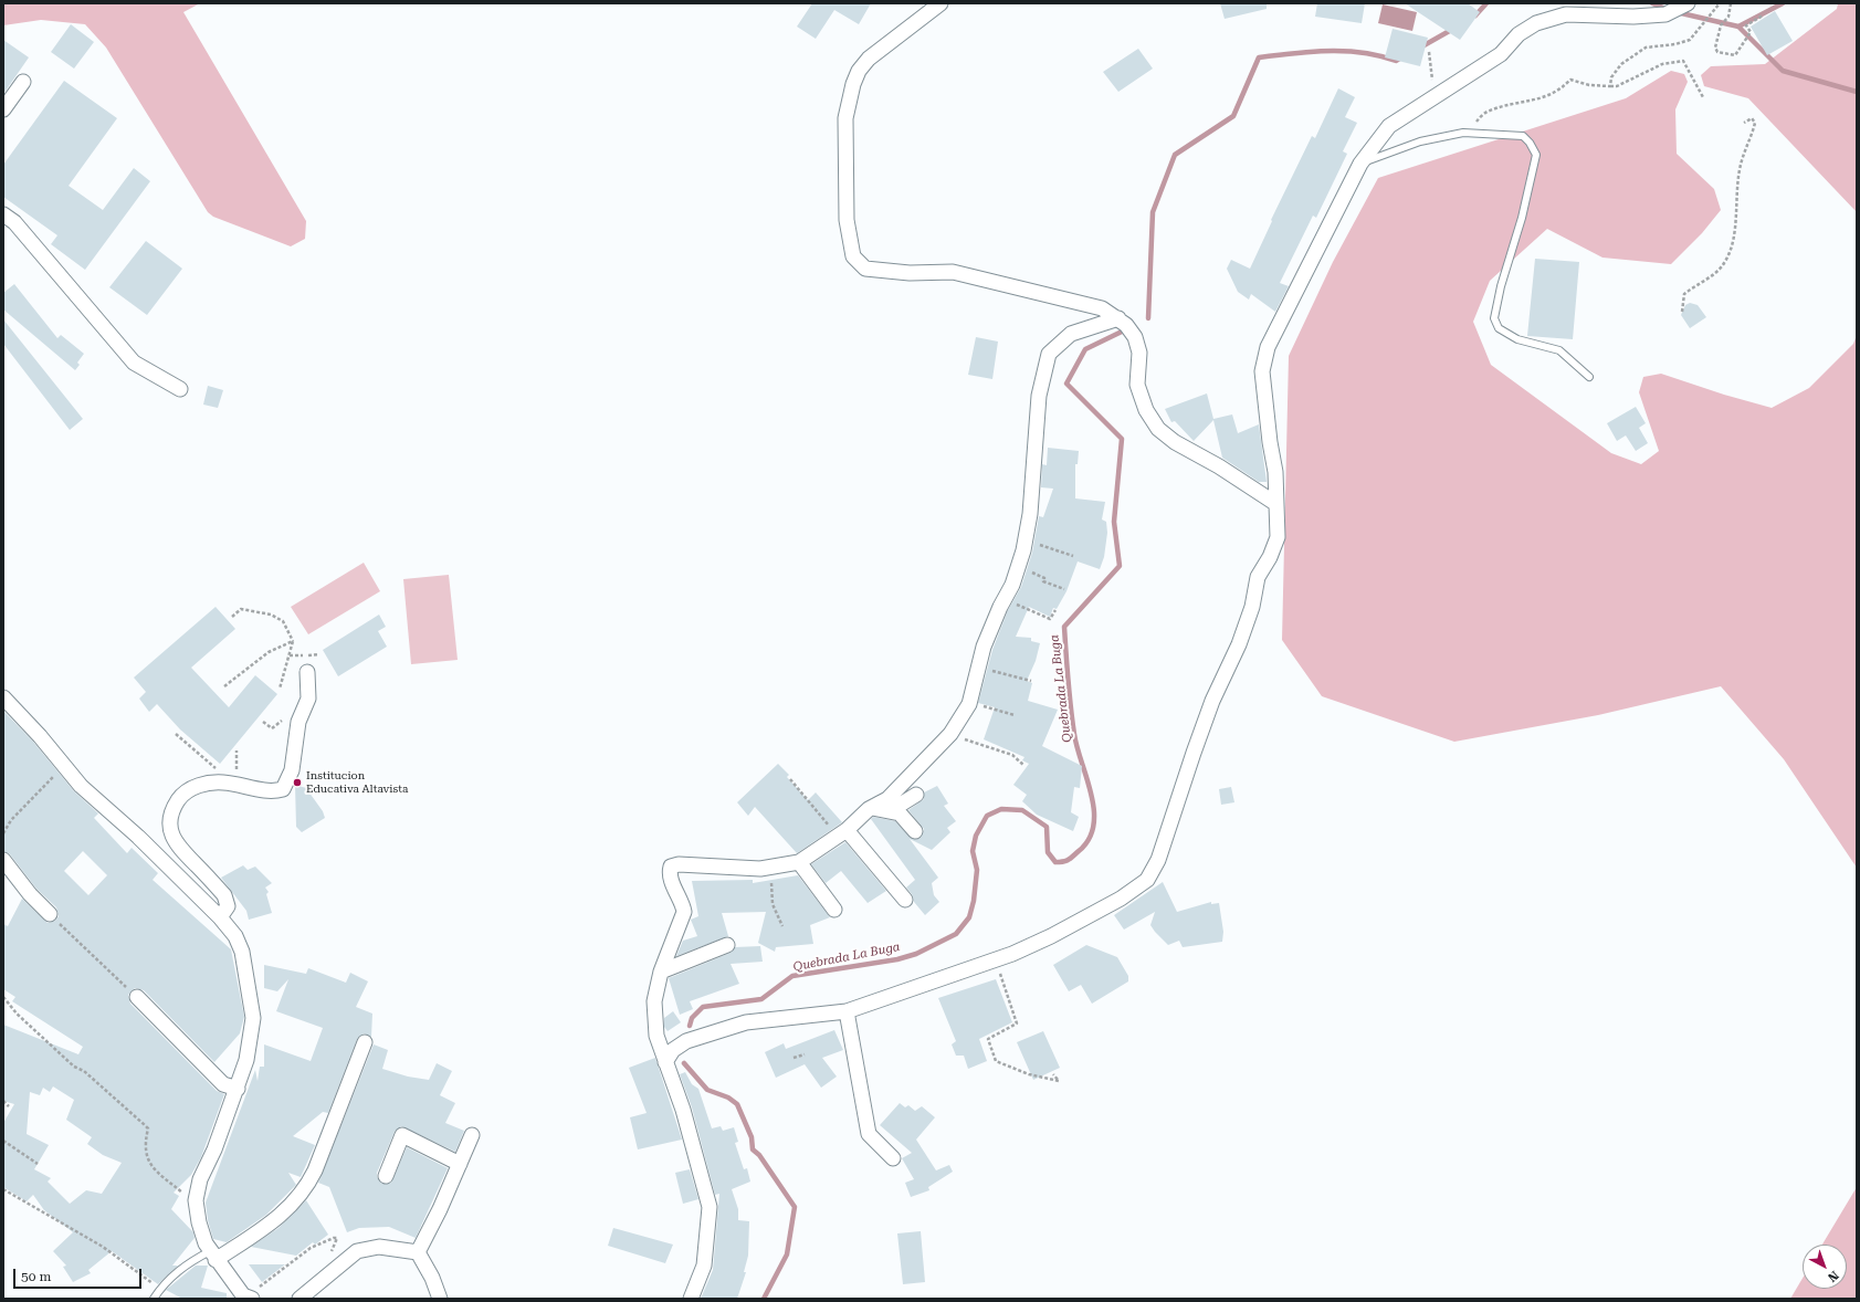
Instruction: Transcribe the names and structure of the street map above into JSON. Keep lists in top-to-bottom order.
{
  "water": ["Quebrada La Buga"],
  "places": ["Institucion Educativa Altavista"],
  "scale_bar": "50 m",
  "north": "bottom right"
}
